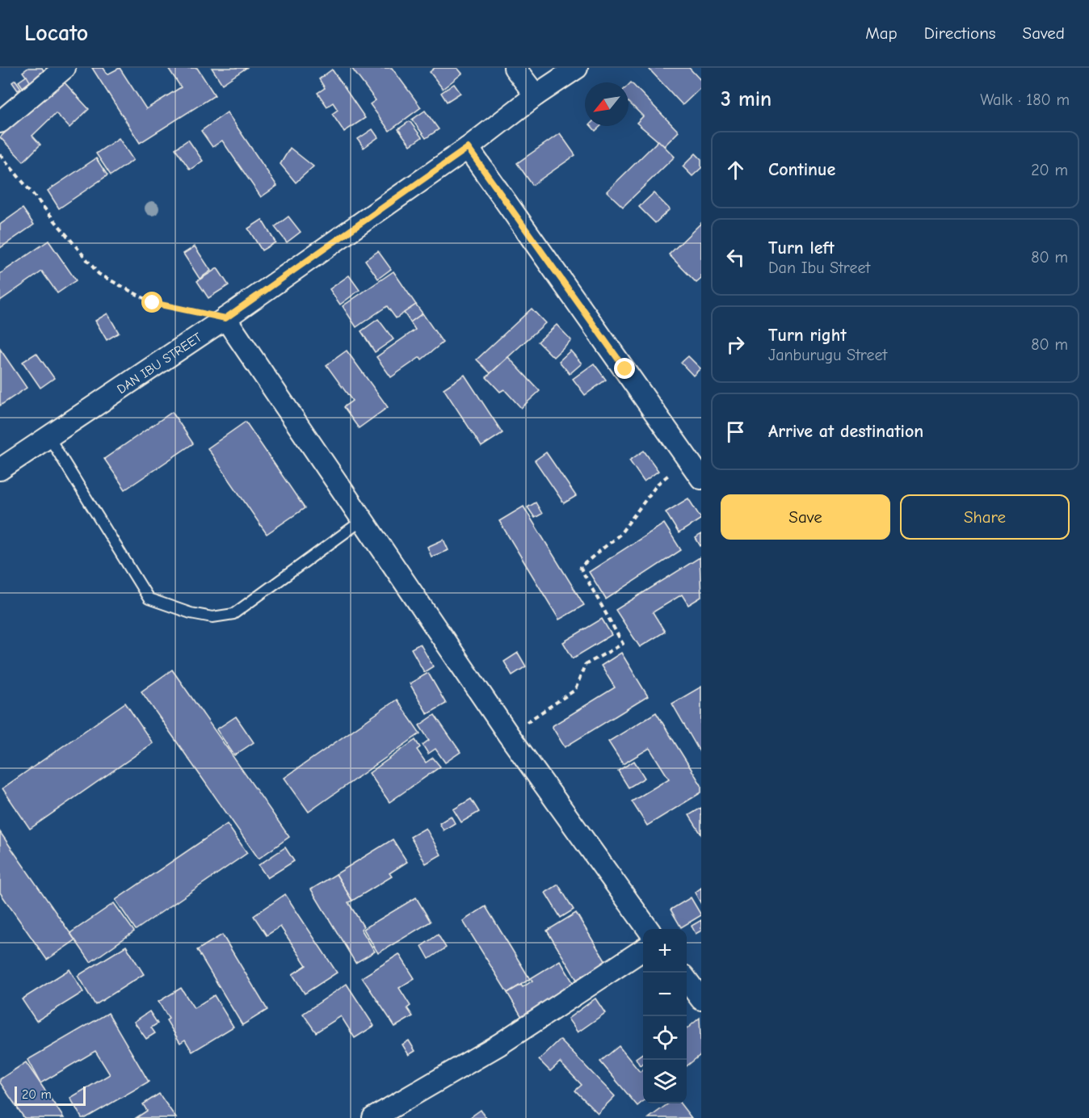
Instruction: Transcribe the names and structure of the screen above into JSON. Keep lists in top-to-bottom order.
{
  "streets": {
    "street": ["DAN IBU STREET"]
  },
  "scale_bar": "20 m",
  "north": "bottom left",
  "page": {
    "header": "Locato",
    "nav": ["Map", "Directions", "Saved"],
    "heading": ["3 min", "Walk · 180 m"],
    "list": [
      ["Continue", "20 m"],
      ["Turn left", "Dan Ibu Street", "80 m"],
      ["Turn right", "Janburugu Street", "80 m"],
      "Arrive at destination"
    ],
    "buttons": ["Save", "Share"],
    "map_buttons": ["+", "−"],
    "scale": "20 m"
  }
}
